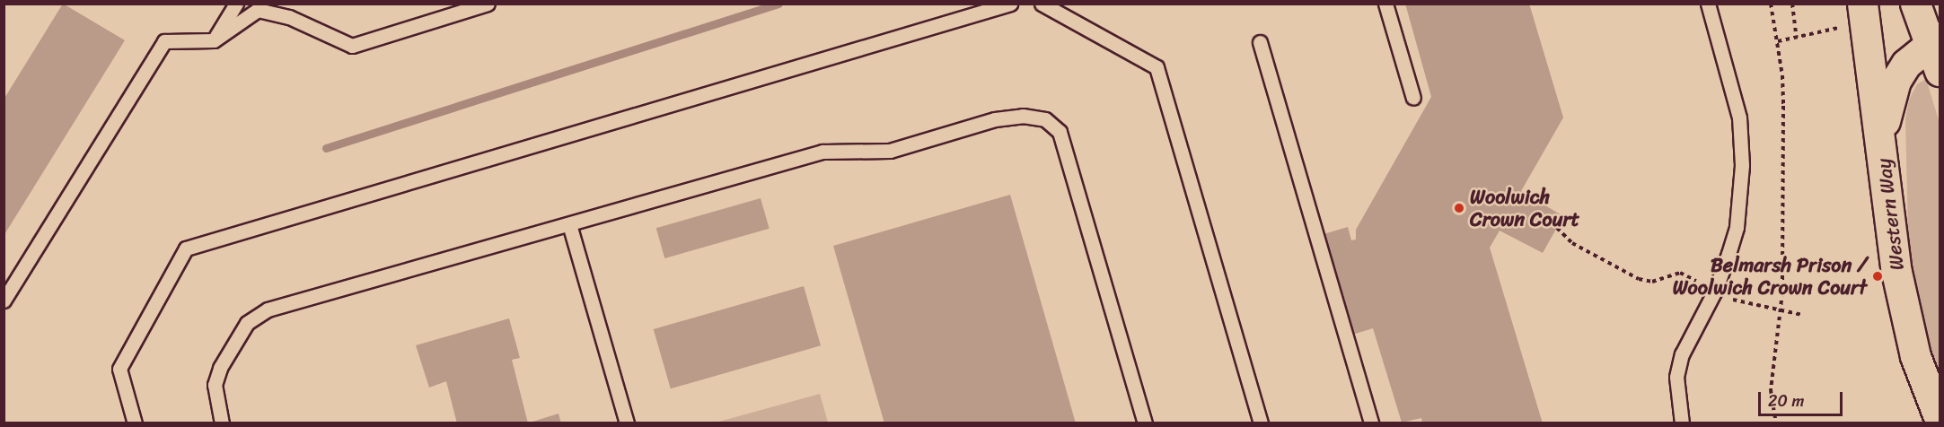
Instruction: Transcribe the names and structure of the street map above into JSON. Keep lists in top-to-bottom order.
{
  "streets": {
    "street": ["Western Way"]
  },
  "places": ["Woolwich Crown Court", "Belmarsh Prison / Woolwich Crown Court"],
  "scale_bar": "20 m"
}
